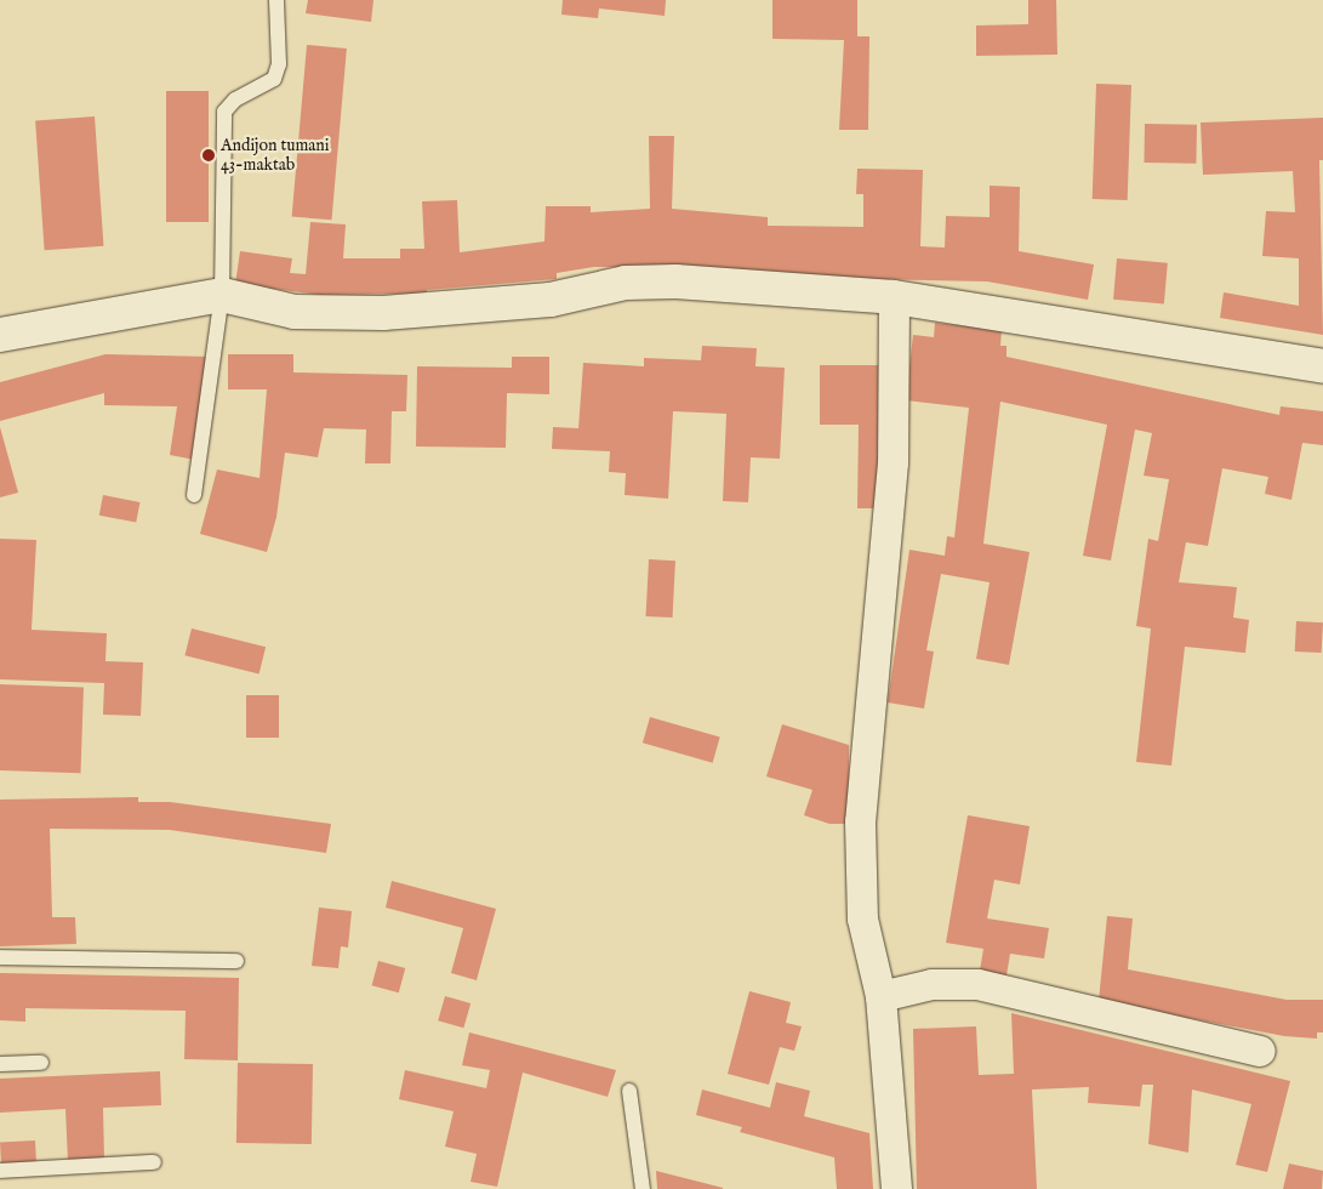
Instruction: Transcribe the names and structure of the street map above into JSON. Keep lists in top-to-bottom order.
{
  "places": ["Andijon tumani 43-maktab"]
}
